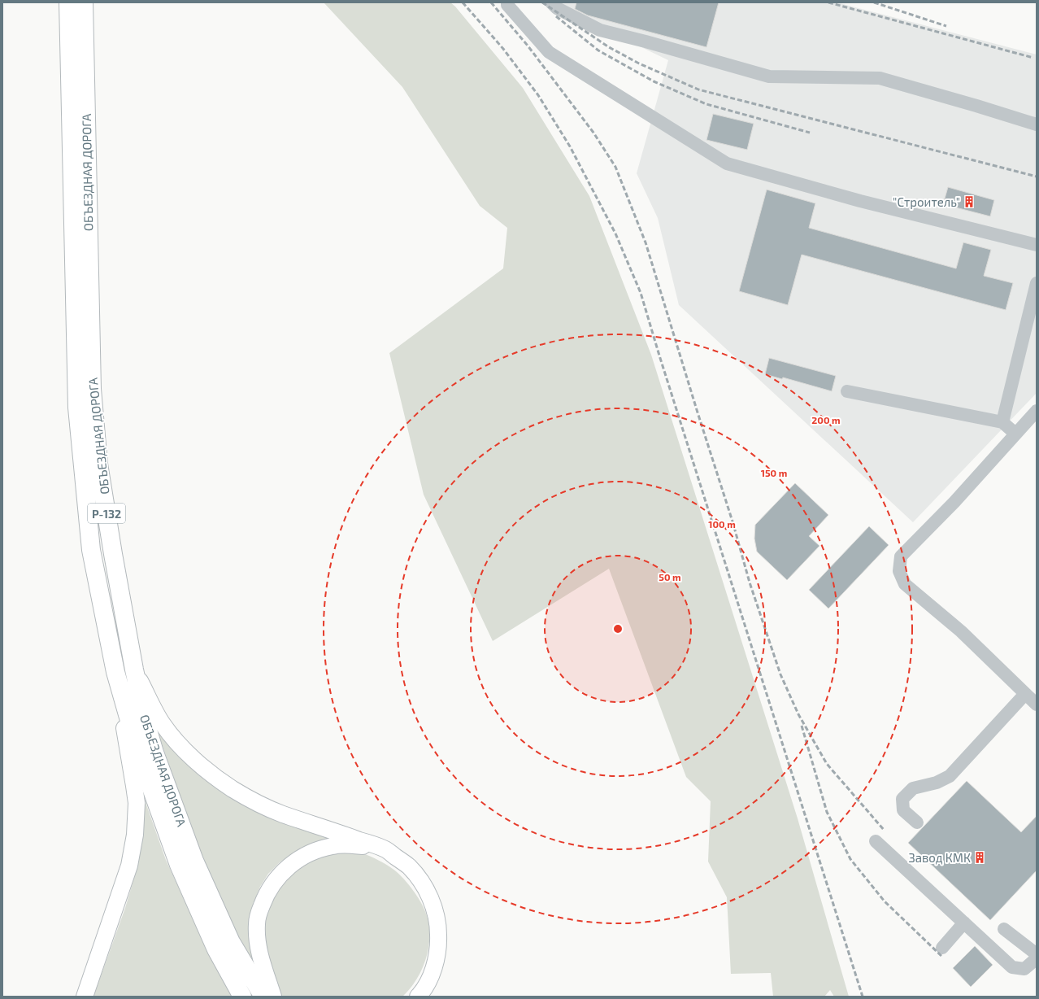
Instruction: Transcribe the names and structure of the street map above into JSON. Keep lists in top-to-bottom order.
{
  "streets": {
    "highway": ["ОБЪЕЗДНАЯ ДОРОГА", "Р-132"]
  },
  "places": {
    "building": ["\"Строитель\"", "Завод КМК"]
  },
  "rings": [
    "200 m",
    "150 m",
    "100 m",
    "50 m"
  ]
}
